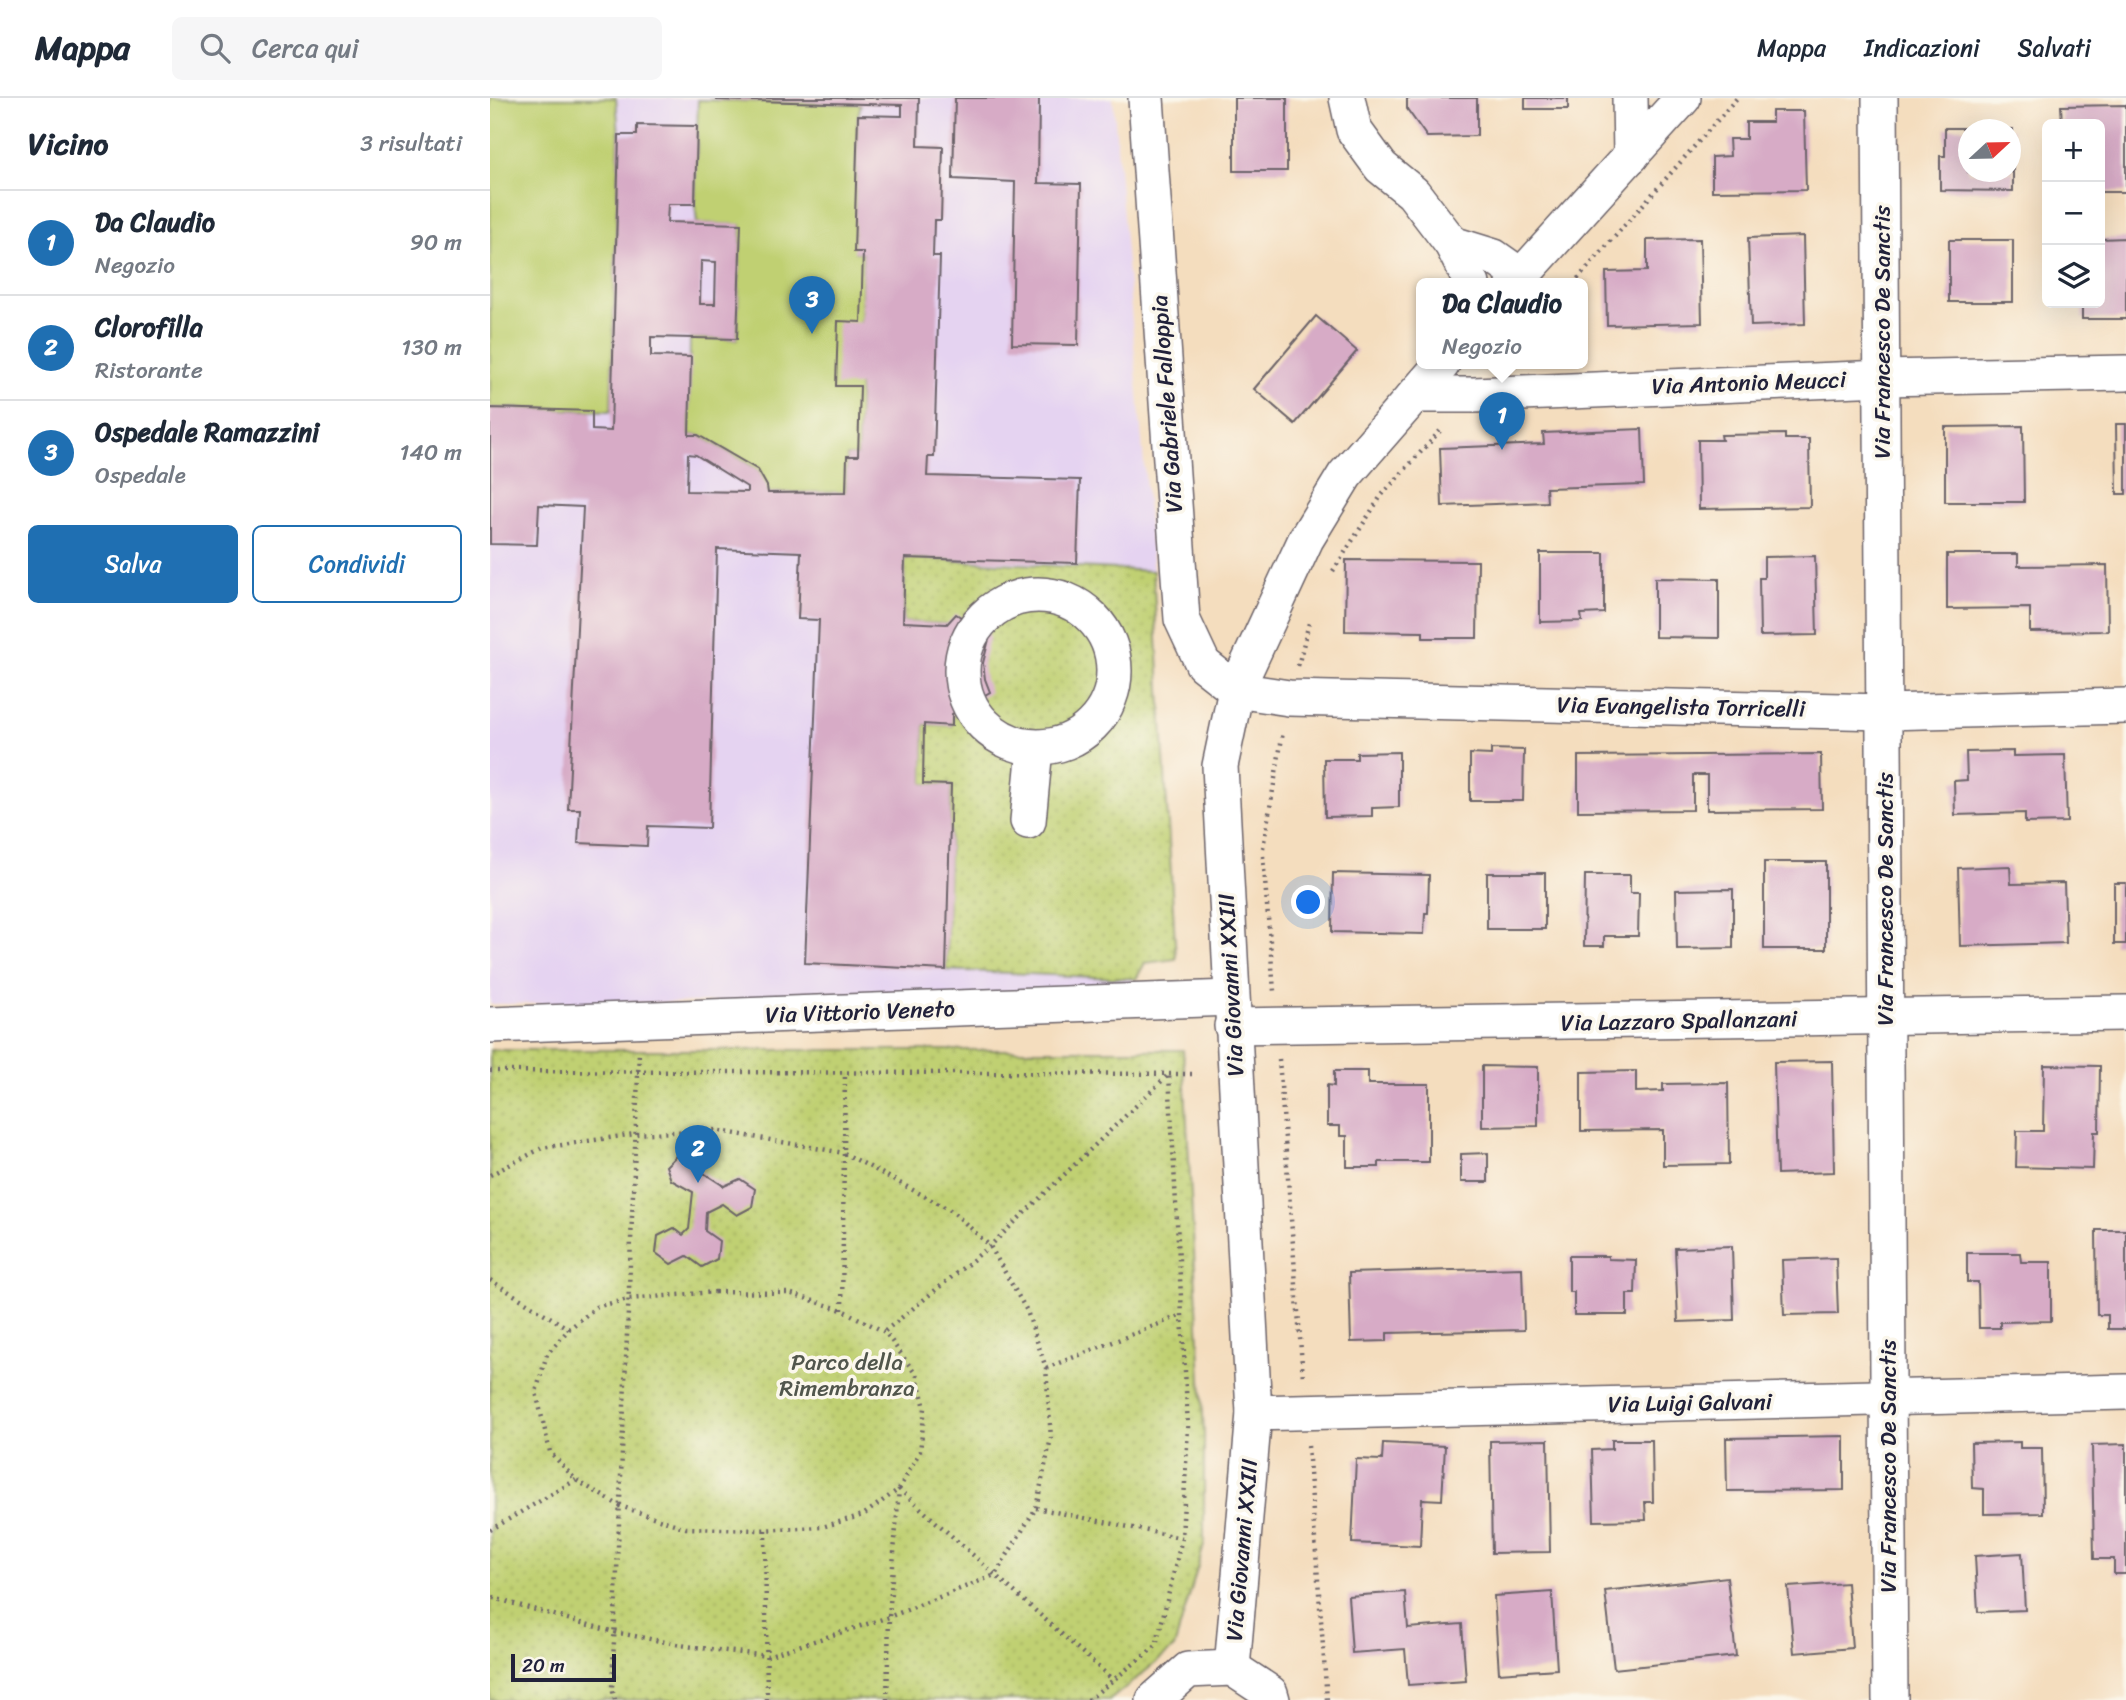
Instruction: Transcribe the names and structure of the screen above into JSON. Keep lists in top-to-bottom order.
{
  "streets": {
    "street": [
      "Via Francesco De Sanctis",
      "Via Antonio Meucci",
      "Via Gabriele Falloppia",
      "Via Evangelista Torricelli",
      "Via Giovanni XXIII",
      "Via Vittorio Veneto",
      "Via Lazzaro Spallanzani",
      "Via Luigi Galvani"
    ]
  },
  "crossings": [
    ["Via Francesco De Sanctis", "Via Antonio Meucci"],
    ["Via Francesco De Sanctis", "Via Evangelista Torricelli"],
    ["Via Francesco De Sanctis", "Via Lazzaro Spallanzani"],
    ["Via Francesco De Sanctis", "Via Luigi Galvani"],
    ["Via Antonio Meucci", "Via Giovanni XXIII"],
    ["Via Gabriele Falloppia", "Via Evangelista Torricelli"],
    ["Via Gabriele Falloppia", "Via Giovanni XXIII"],
    ["Via Evangelista Torricelli", "Via Giovanni XXIII"],
    ["Via Giovanni XXIII", "Via Vittorio Veneto"],
    ["Via Giovanni XXIII", "Via Lazzaro Spallanzani"],
    ["Via Giovanni XXIII", "Via Luigi Galvani"],
    ["Via Vittorio Veneto", "Via Lazzaro Spallanzani"]
  ],
  "parks": ["Parco della Rimembranza"],
  "scale_bar": "20 m",
  "north": "right",
  "page": {
    "header": "Mappa",
    "search": "Cerca qui",
    "nav": ["Mappa", "Indicazioni", "Salvati"],
    "heading": ["Vicino", "3 risultati"],
    "map_buttons": ["+", "−"],
    "list": [
      {
        "mark": "1",
        "name": "Da Claudio",
        "note": "Negozio",
        "value": "90 m"
      },
      {
        "mark": "2",
        "name": "Clorofilla",
        "note": "Ristorante",
        "value": "130 m"
      },
      {
        "mark": "3",
        "name": "Ospedale Ramazzini",
        "note": "Ospedale",
        "value": "140 m"
      }
    ],
    "pins": ["3", "1", "2"],
    "popup": ["Da Claudio", "Negozio"],
    "buttons": ["Salva", "Condividi"],
    "scale": "20 m"
  }
}
